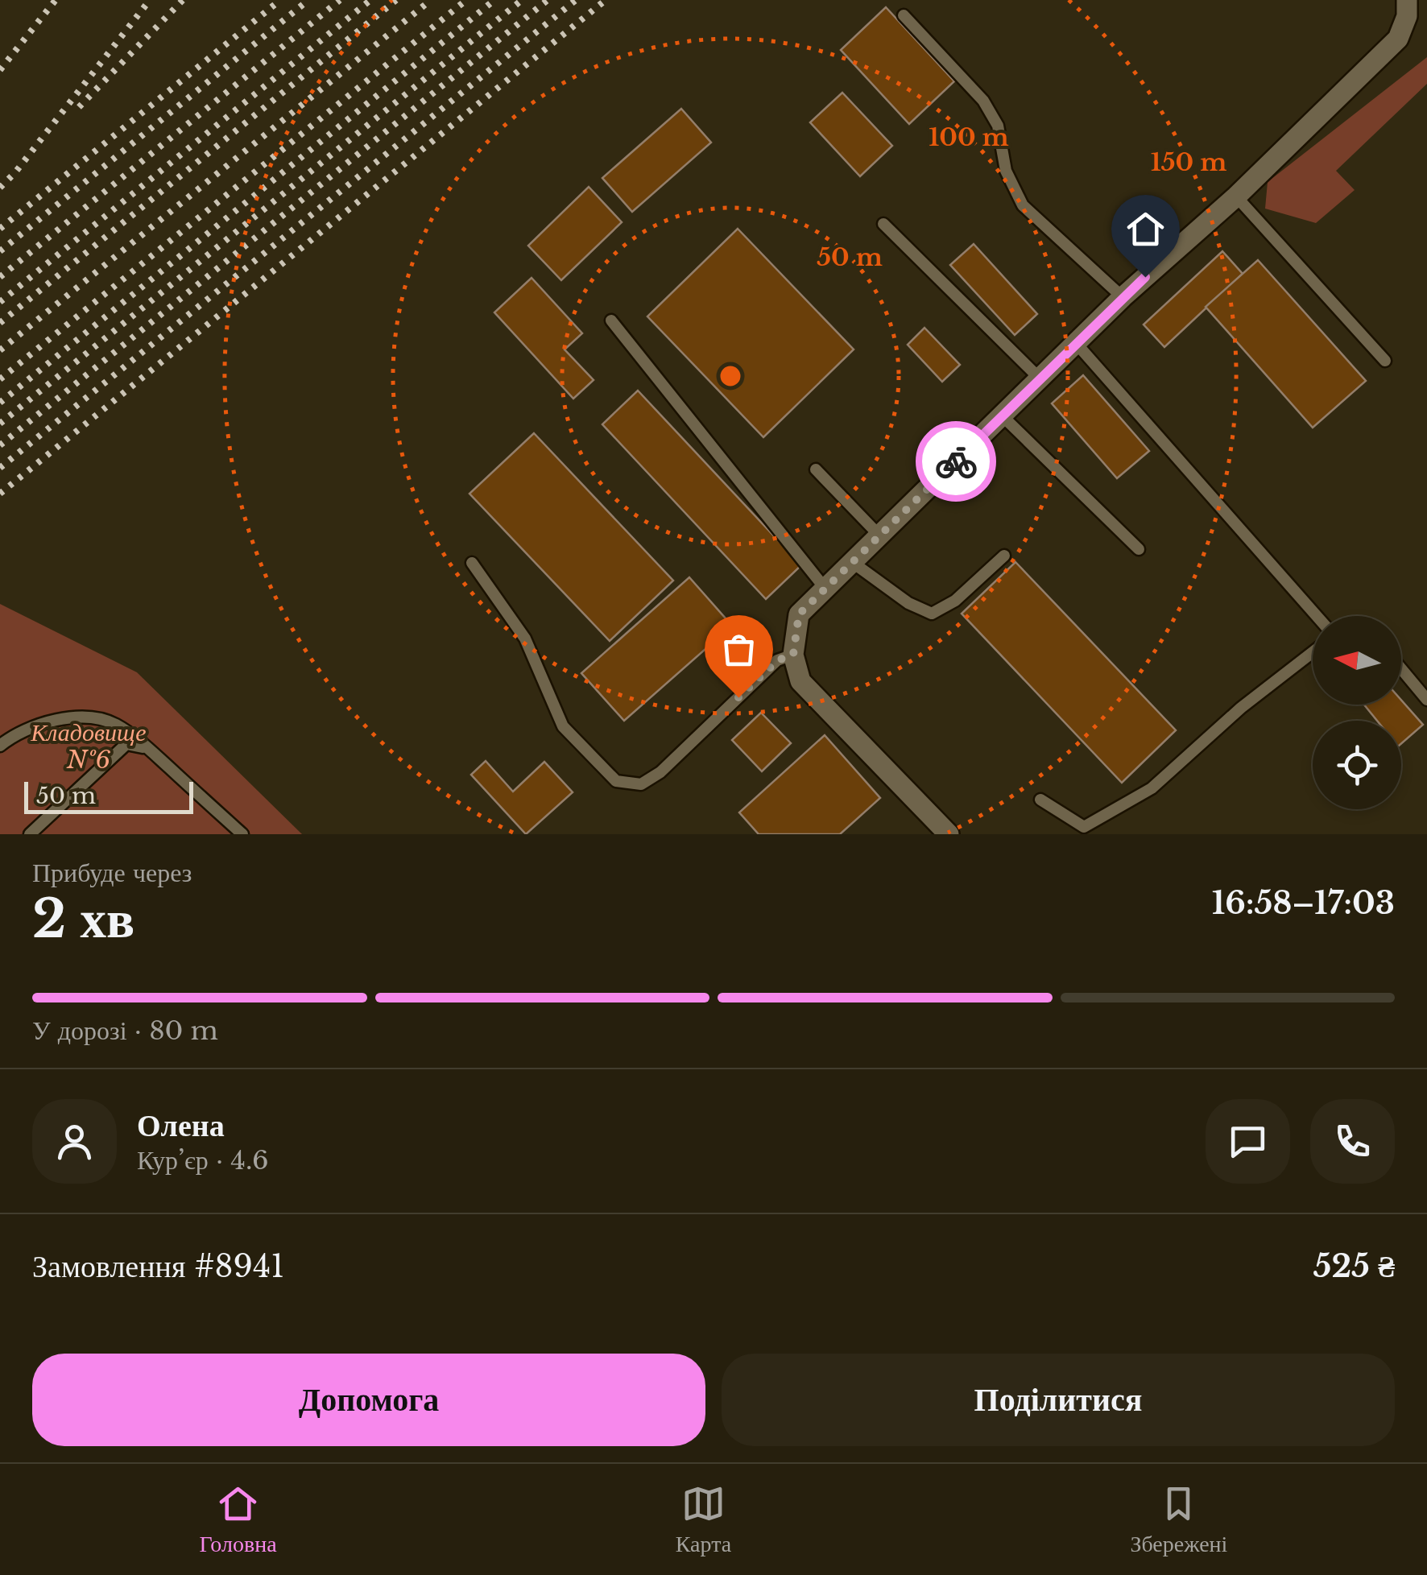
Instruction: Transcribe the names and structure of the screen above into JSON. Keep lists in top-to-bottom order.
{
  "parks": ["Кладовище №6"],
  "scale_bar": "50 m",
  "north": "left",
  "page": {
    "scale": "50 m",
    "heading": ["2 хв", "Прибуде через", "16:58–17:03"],
    "panel": [
      "Олена",
      "Кур’єр · 4.6",
      "Замовлення #8941",
      "525 ₴"
    ],
    "bar": "У дорозі · 80 m",
    "buttons": ["Допомога", "Поділитися"],
    "tabs": ["Головна", "Карта", "Збережені"]
  },
  "rings": ["100 m", "150 m", "50 m"]
}
